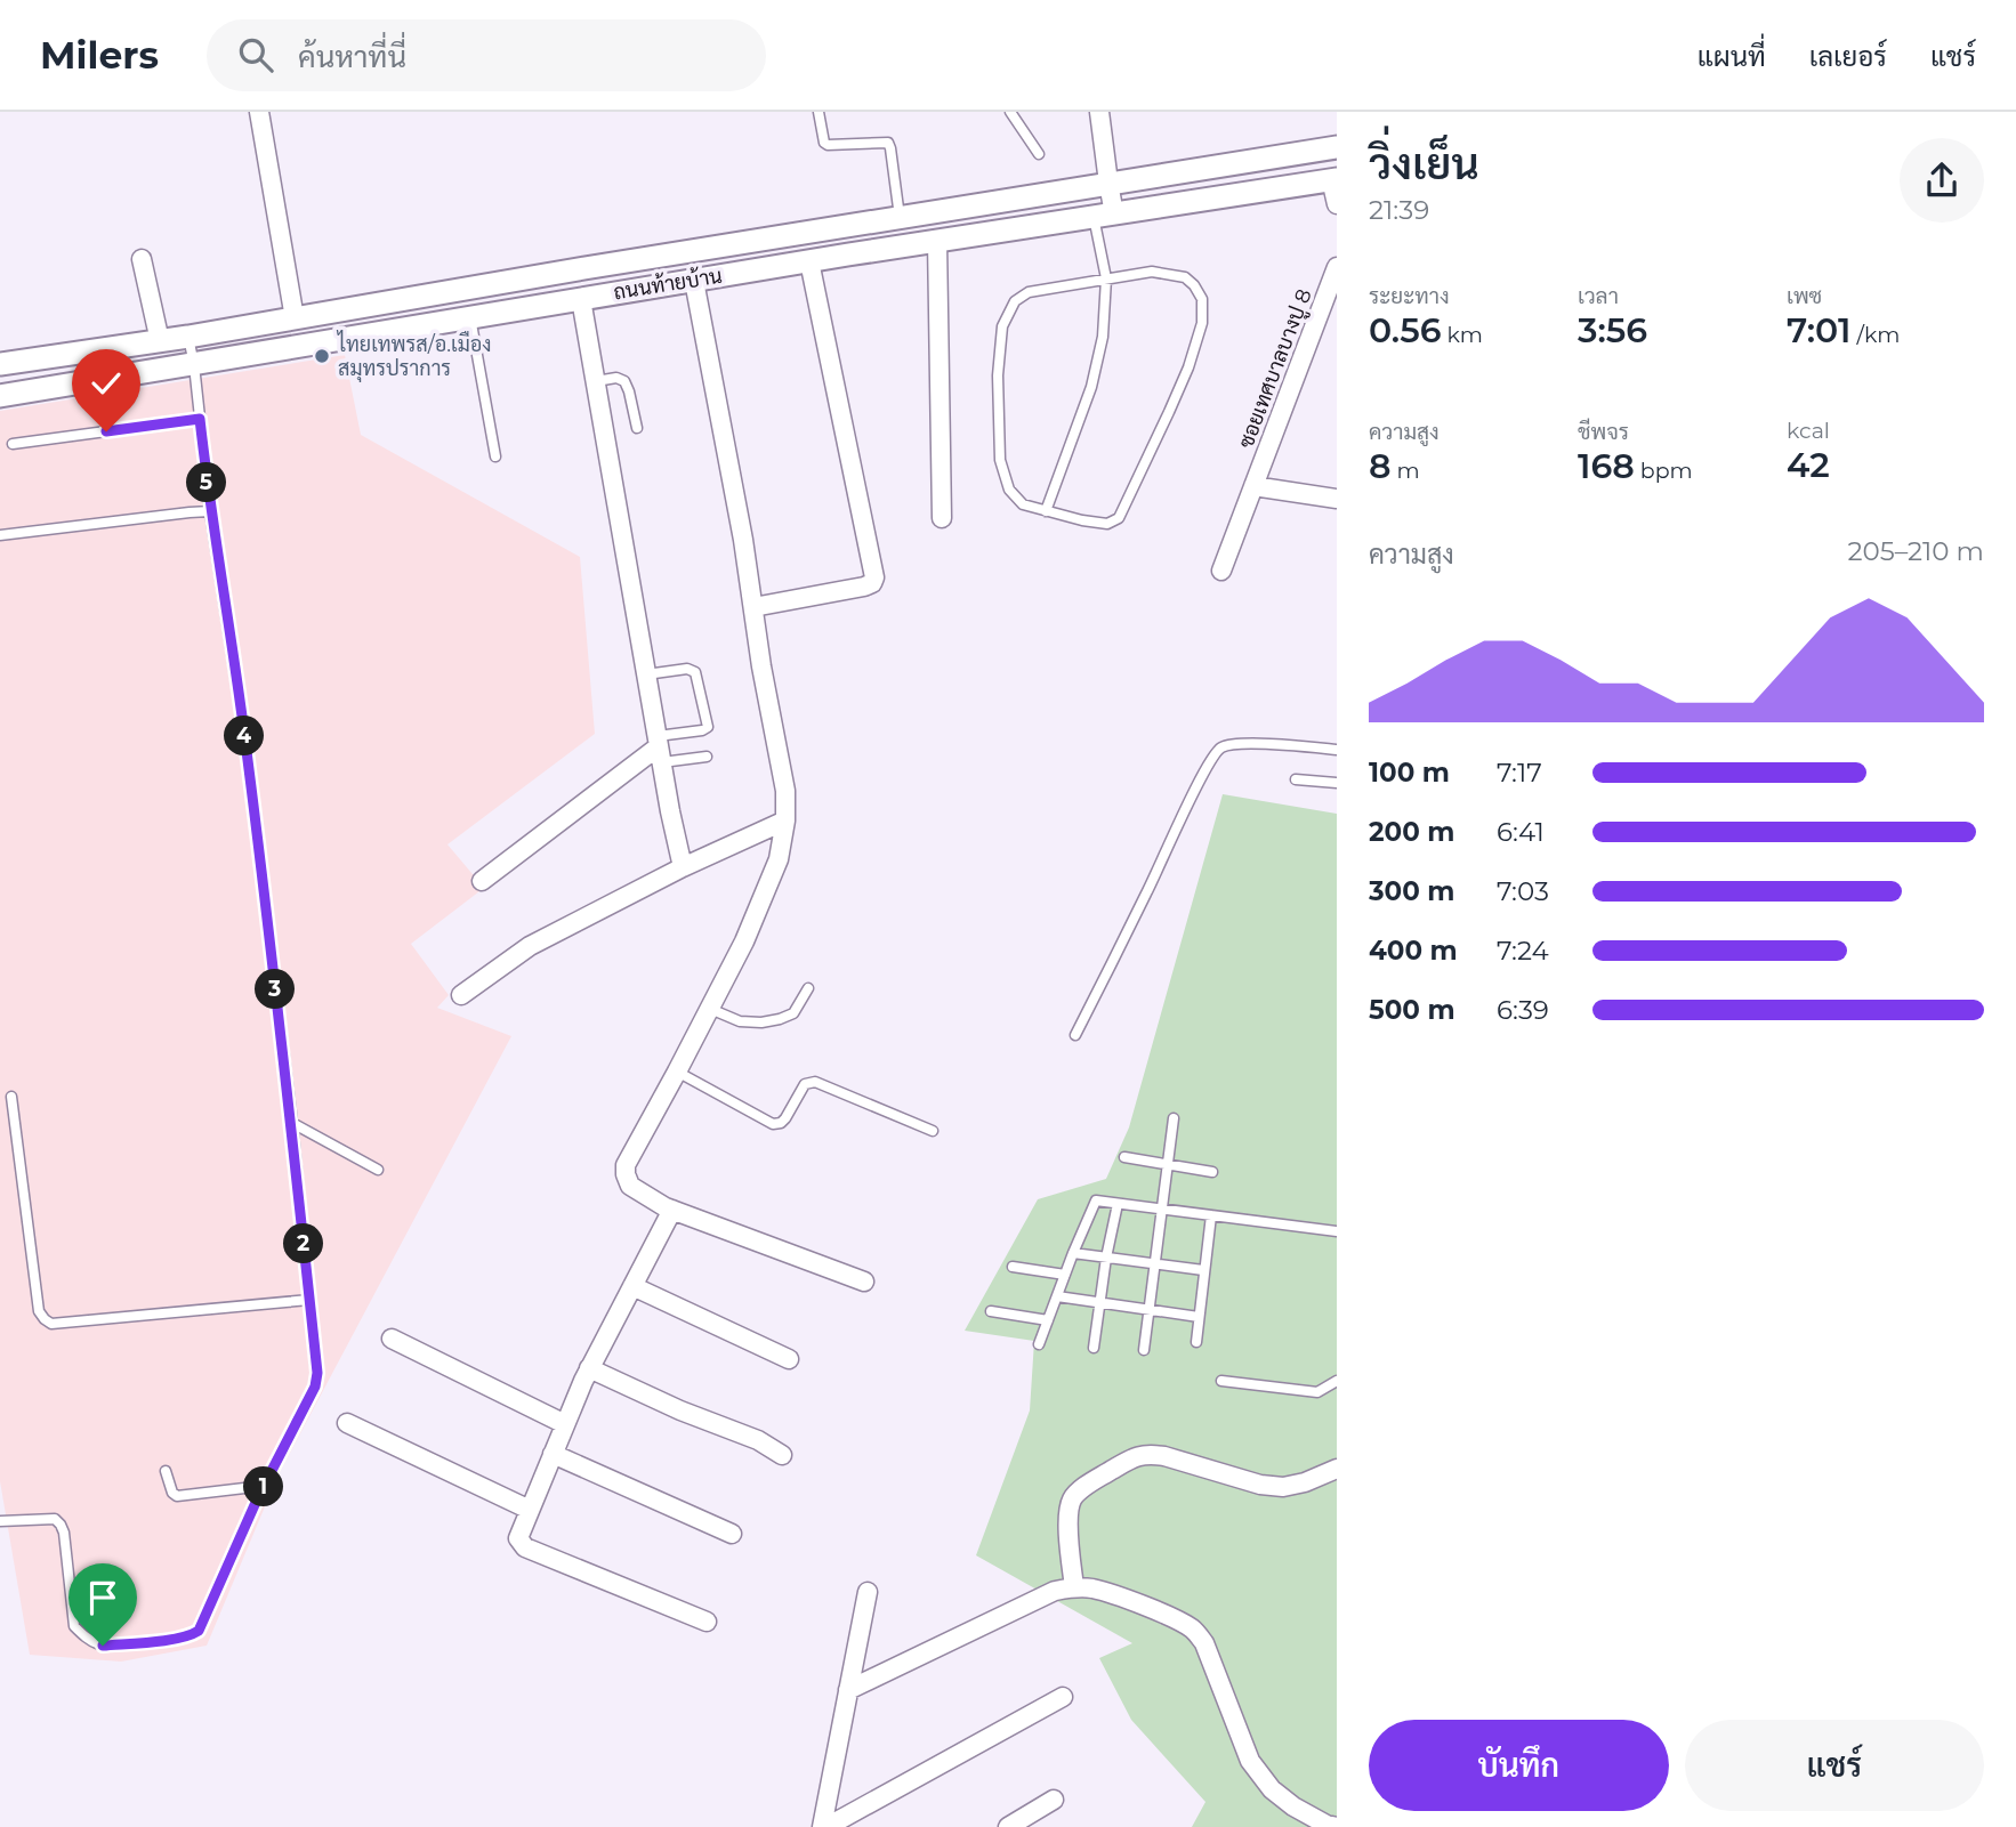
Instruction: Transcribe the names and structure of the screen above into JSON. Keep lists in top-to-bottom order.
{
  "streets": {
    "street": ["ถนนท้ายบ้าน", "ซอยเทศบาลบางปู 8"]
  },
  "places": ["ไทยเทพรส/อ.เมือง สมุทรปราการ"],
  "page": {
    "header": "Milers",
    "search": "ค้นหาที่นี่",
    "nav": ["แผนที่", "เลเยอร์", "แชร์"],
    "heading": ["วิ่งเย็น", "21:39"],
    "stats": [
      ["ระยะทาง", "0.56 km"],
      ["เวลา", "3:56"],
      ["เพซ", "7:01 /km"],
      ["ความสูง", "8 m"],
      ["ชีพจร", "168 bpm"],
      ["kcal", "42"]
    ],
    "pins": [
      "5",
      "4",
      "3",
      "2",
      "1"
    ],
    "chart": ["ความสูง", "205–210 m"],
    "list": [
      {
        "name": "100 m",
        "note": "7:17"
      },
      {
        "name": "200 m",
        "note": "6:41"
      },
      {
        "name": "300 m",
        "note": "7:03"
      },
      {
        "name": "400 m",
        "note": "7:24"
      },
      {
        "name": "500 m",
        "note": "6:39"
      }
    ],
    "buttons": ["บันทึก", "แชร์"]
  }
}
